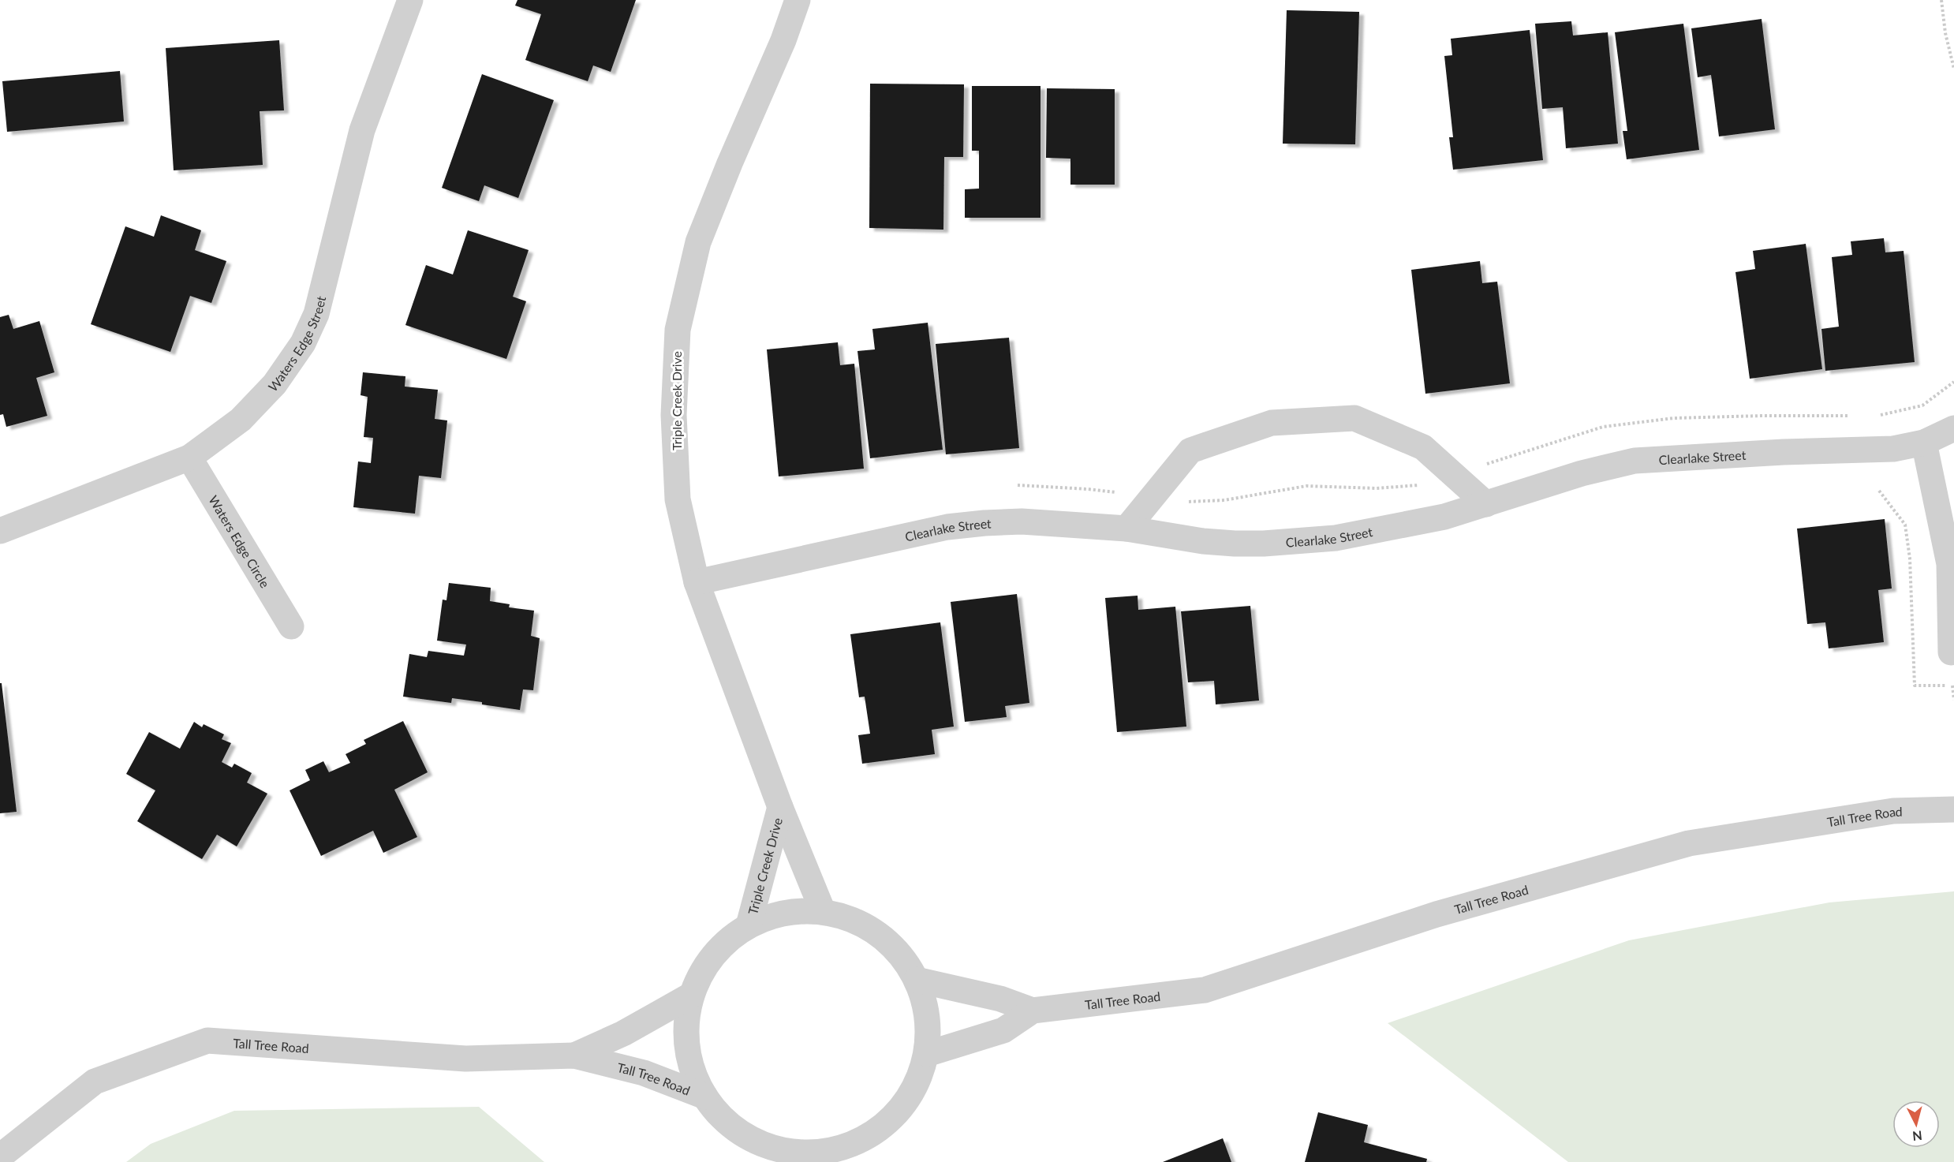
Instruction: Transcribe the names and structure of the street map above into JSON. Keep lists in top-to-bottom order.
{
  "streets": {
    "street": [
      "Waters Edge Street",
      "Triple Creek Drive",
      "Clearlake Street",
      "Waters Edge Circle",
      "Tall Tree Road"
    ]
  },
  "crossings": [
    ["Waters Edge Street", "Waters Edge Circle"],
    ["Triple Creek Drive", "Clearlake Street"]
  ],
  "north": "bottom"
}
